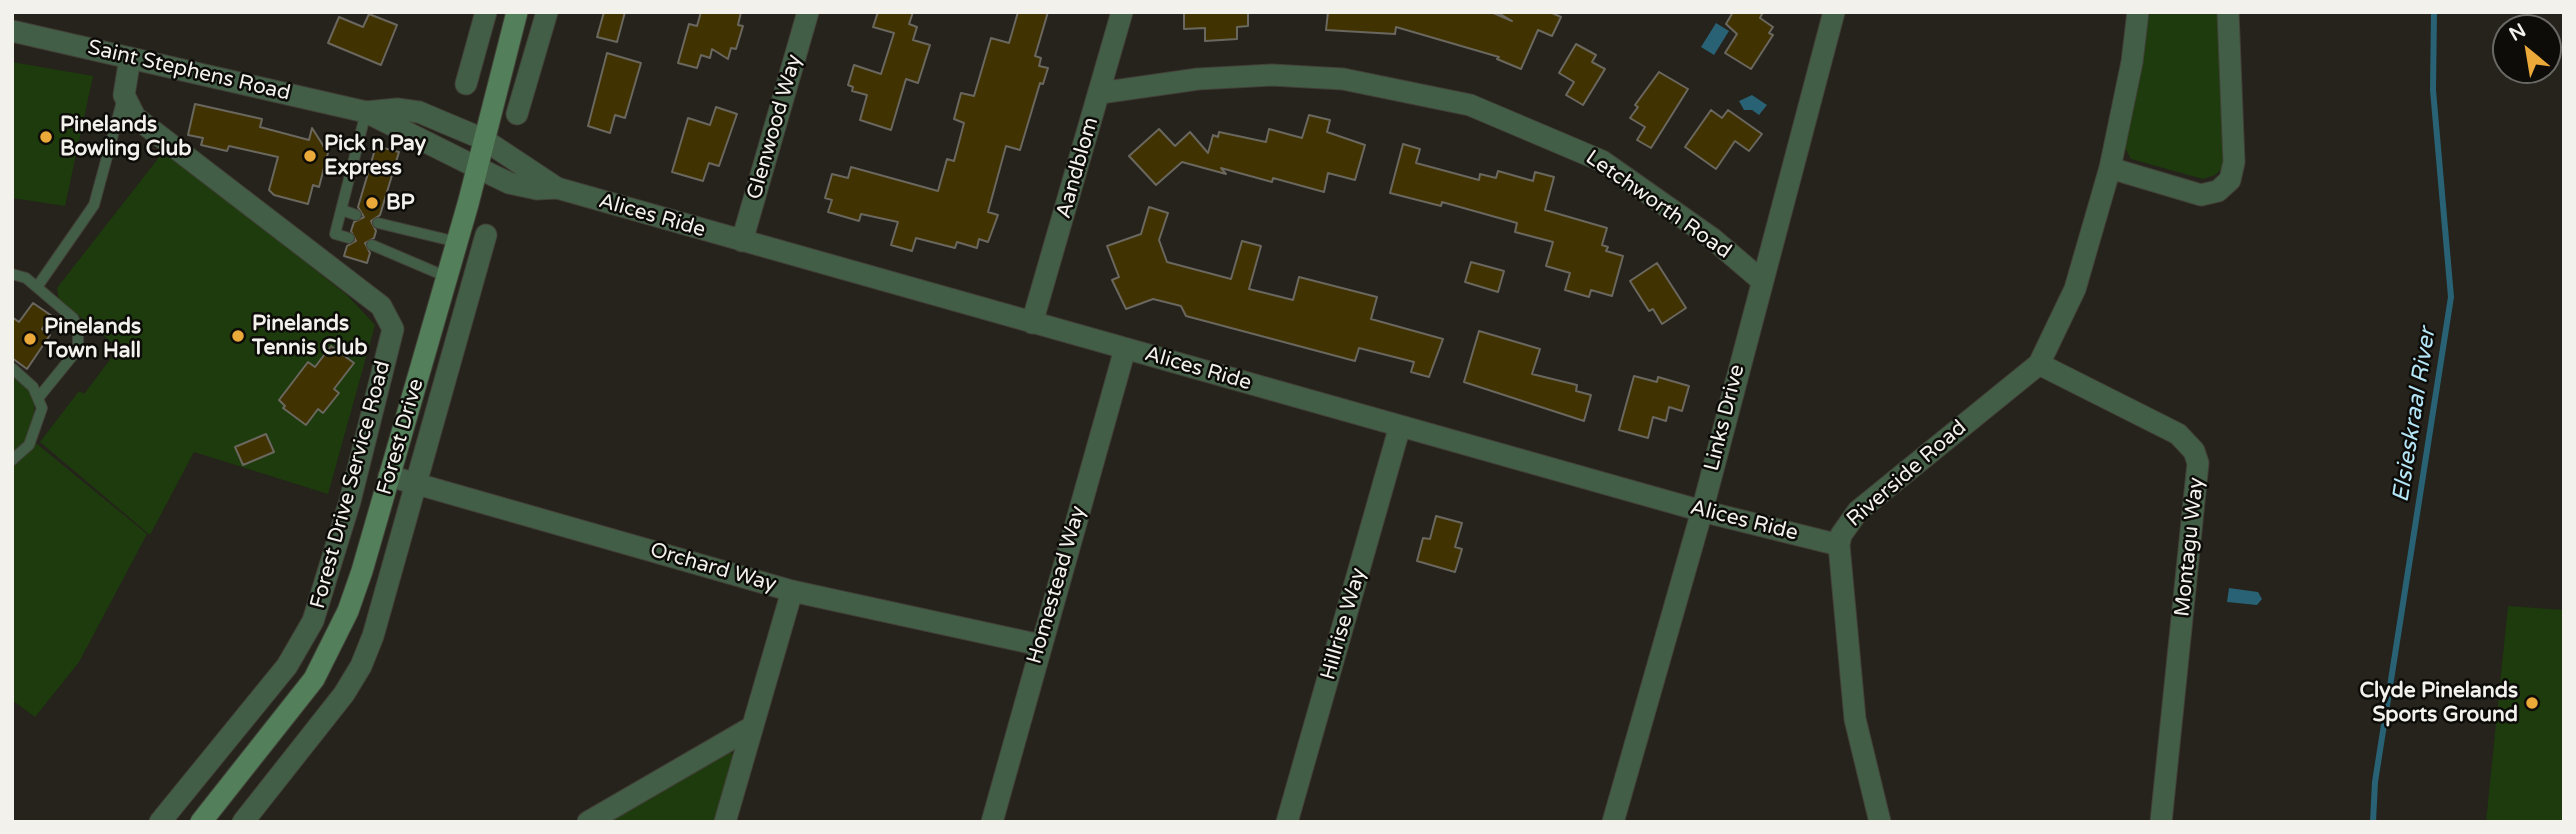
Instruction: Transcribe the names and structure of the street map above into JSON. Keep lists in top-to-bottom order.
{
  "streets": {
    "main road": ["Forest Drive"],
    "street": [
      "Saint Stephens Road",
      "Glenwood Way",
      "Aandblom",
      "Letchworth Road",
      "Alices Ride",
      "Links Drive",
      "Riverside Road",
      "Forest Drive Service Road",
      "Montagu Way",
      "Orchard Way",
      "Homestead Way",
      "Hillrise Way"
    ]
  },
  "crossings": [
    ["Saint Stephens Road", "Alices Ride"],
    ["Saint Stephens Road", "Forest Drive"],
    ["Glenwood Way", "Alices Ride"],
    ["Aandblom", "Letchworth Road"],
    ["Aandblom", "Alices Ride"],
    ["Letchworth Road", "Links Drive"],
    ["Alices Ride", "Links Drive"],
    ["Alices Ride", "Forest Drive"],
    ["Alices Ride", "Riverside Road"],
    ["Alices Ride", "Homestead Way"],
    ["Alices Ride", "Hillrise Way"],
    ["Forest Drive", "Orchard Way"],
    ["Riverside Road", "Montagu Way"],
    ["Orchard Way", "Homestead Way"]
  ],
  "water": ["Elsieskraal River"],
  "places": [
    "Pinelands Bowling Club",
    "Pick n Pay Express",
    "BP",
    "Pinelands Tennis Club",
    "Pinelands Town Hall",
    "Clyde Pinelands Sports Ground"
  ],
  "north": "top left"
}
